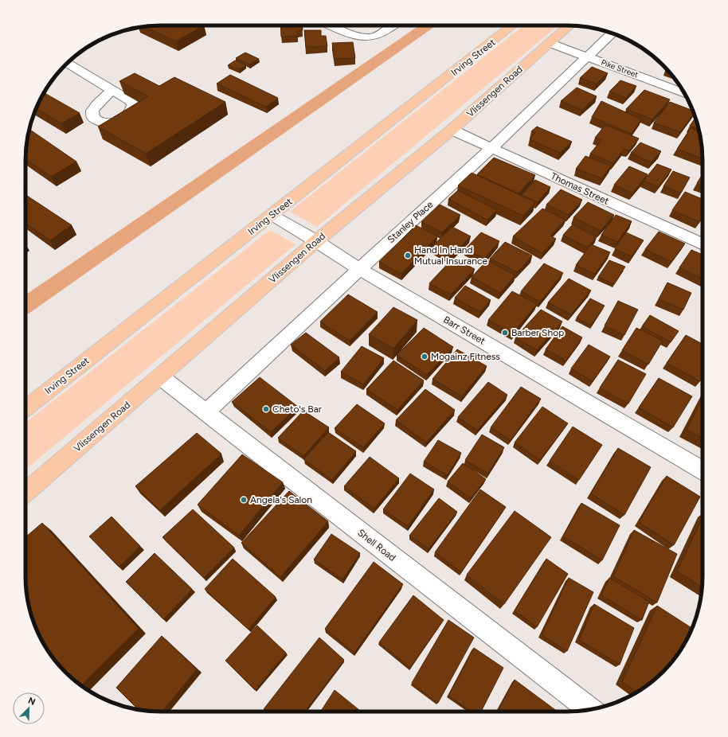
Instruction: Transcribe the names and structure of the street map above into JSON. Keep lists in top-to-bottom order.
{
  "streets": {
    "main road": ["Irving Street", "Vlissengen Road"],
    "street": [
      "Pike Street",
      "Thomas Street",
      "Stanley Place",
      "Barr Street",
      "Shell Road"
    ]
  },
  "crossings": [
    ["Irving Street", "Barr Street"],
    ["Pike Street", "Vlissengen Road"],
    ["Pike Street", "Stanley Place"],
    ["Vlissengen Road", "Thomas Street"],
    ["Vlissengen Road", "Barr Street"],
    ["Vlissengen Road", "Shell Road"],
    ["Thomas Street", "Stanley Place"],
    ["Stanley Place", "Barr Street"],
    ["Stanley Place", "Shell Road"]
  ],
  "places": [
    "Hand In Hand Mutual Insurance",
    "Barber Shop",
    "Mogainz Fitness",
    "Cheto's Bar",
    "Angela's Salon"
  ],
  "north": "top right"
}
